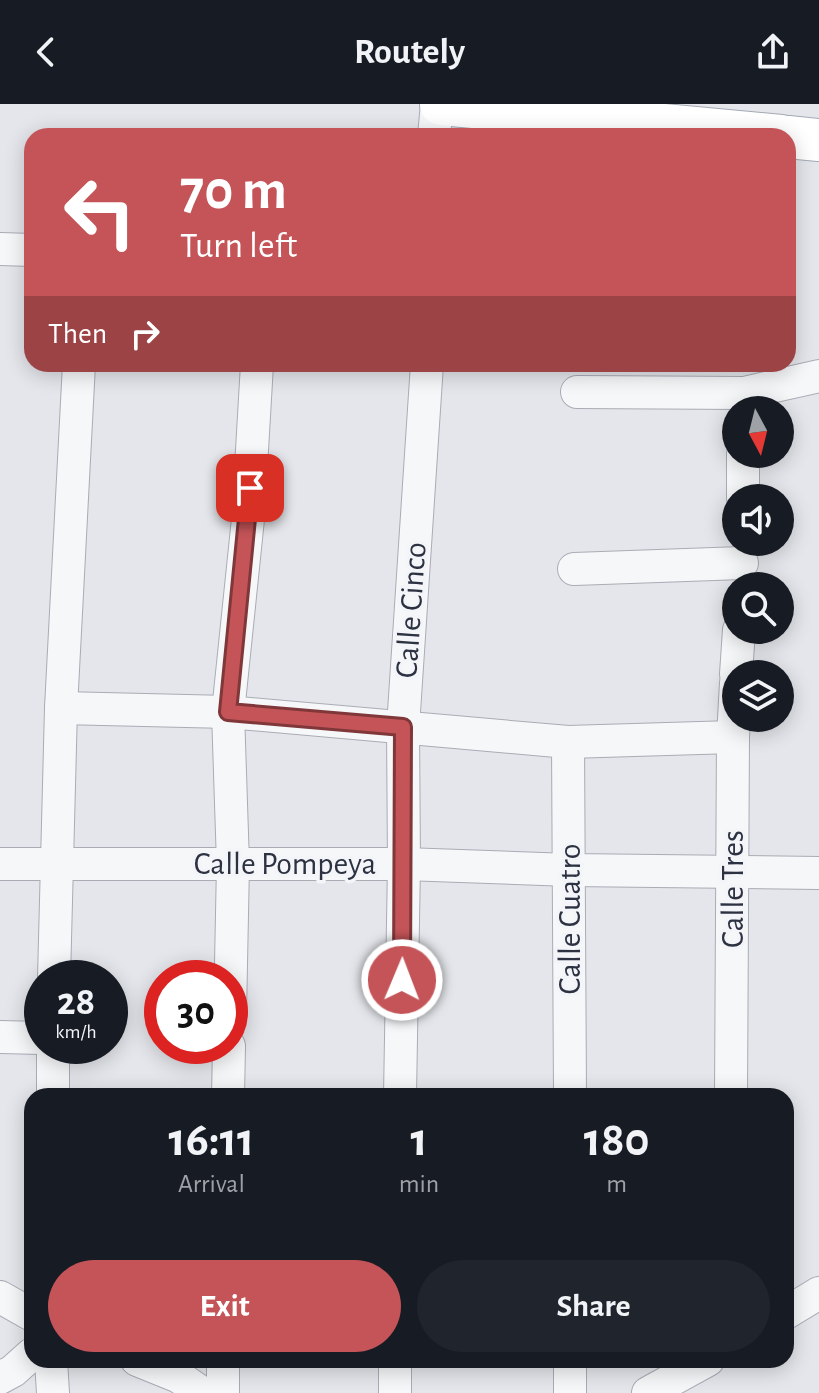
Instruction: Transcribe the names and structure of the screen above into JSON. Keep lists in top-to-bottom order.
{
  "streets": {
    "street": [
      "Calle Cinco",
      "Calle Pompeya",
      "Calle Tres",
      "Calle Cuatro"
    ]
  },
  "crossings": [
    ["Calle Cinco", "Calle Pompeya"],
    ["Calle Pompeya", "Calle Tres"],
    ["Calle Pompeya", "Calle Cuatro"]
  ],
  "north": "bottom",
  "page": {
    "header": "Routely",
    "turn": ["70 m", "Turn left"],
    "then": "Then",
    "speed": "28 km/h",
    "limit": "30",
    "eta": [
      "16:11",
      "Arrival",
      "1",
      "min",
      "180",
      "m"
    ],
    "buttons": ["Exit", "Share"]
  }
}
